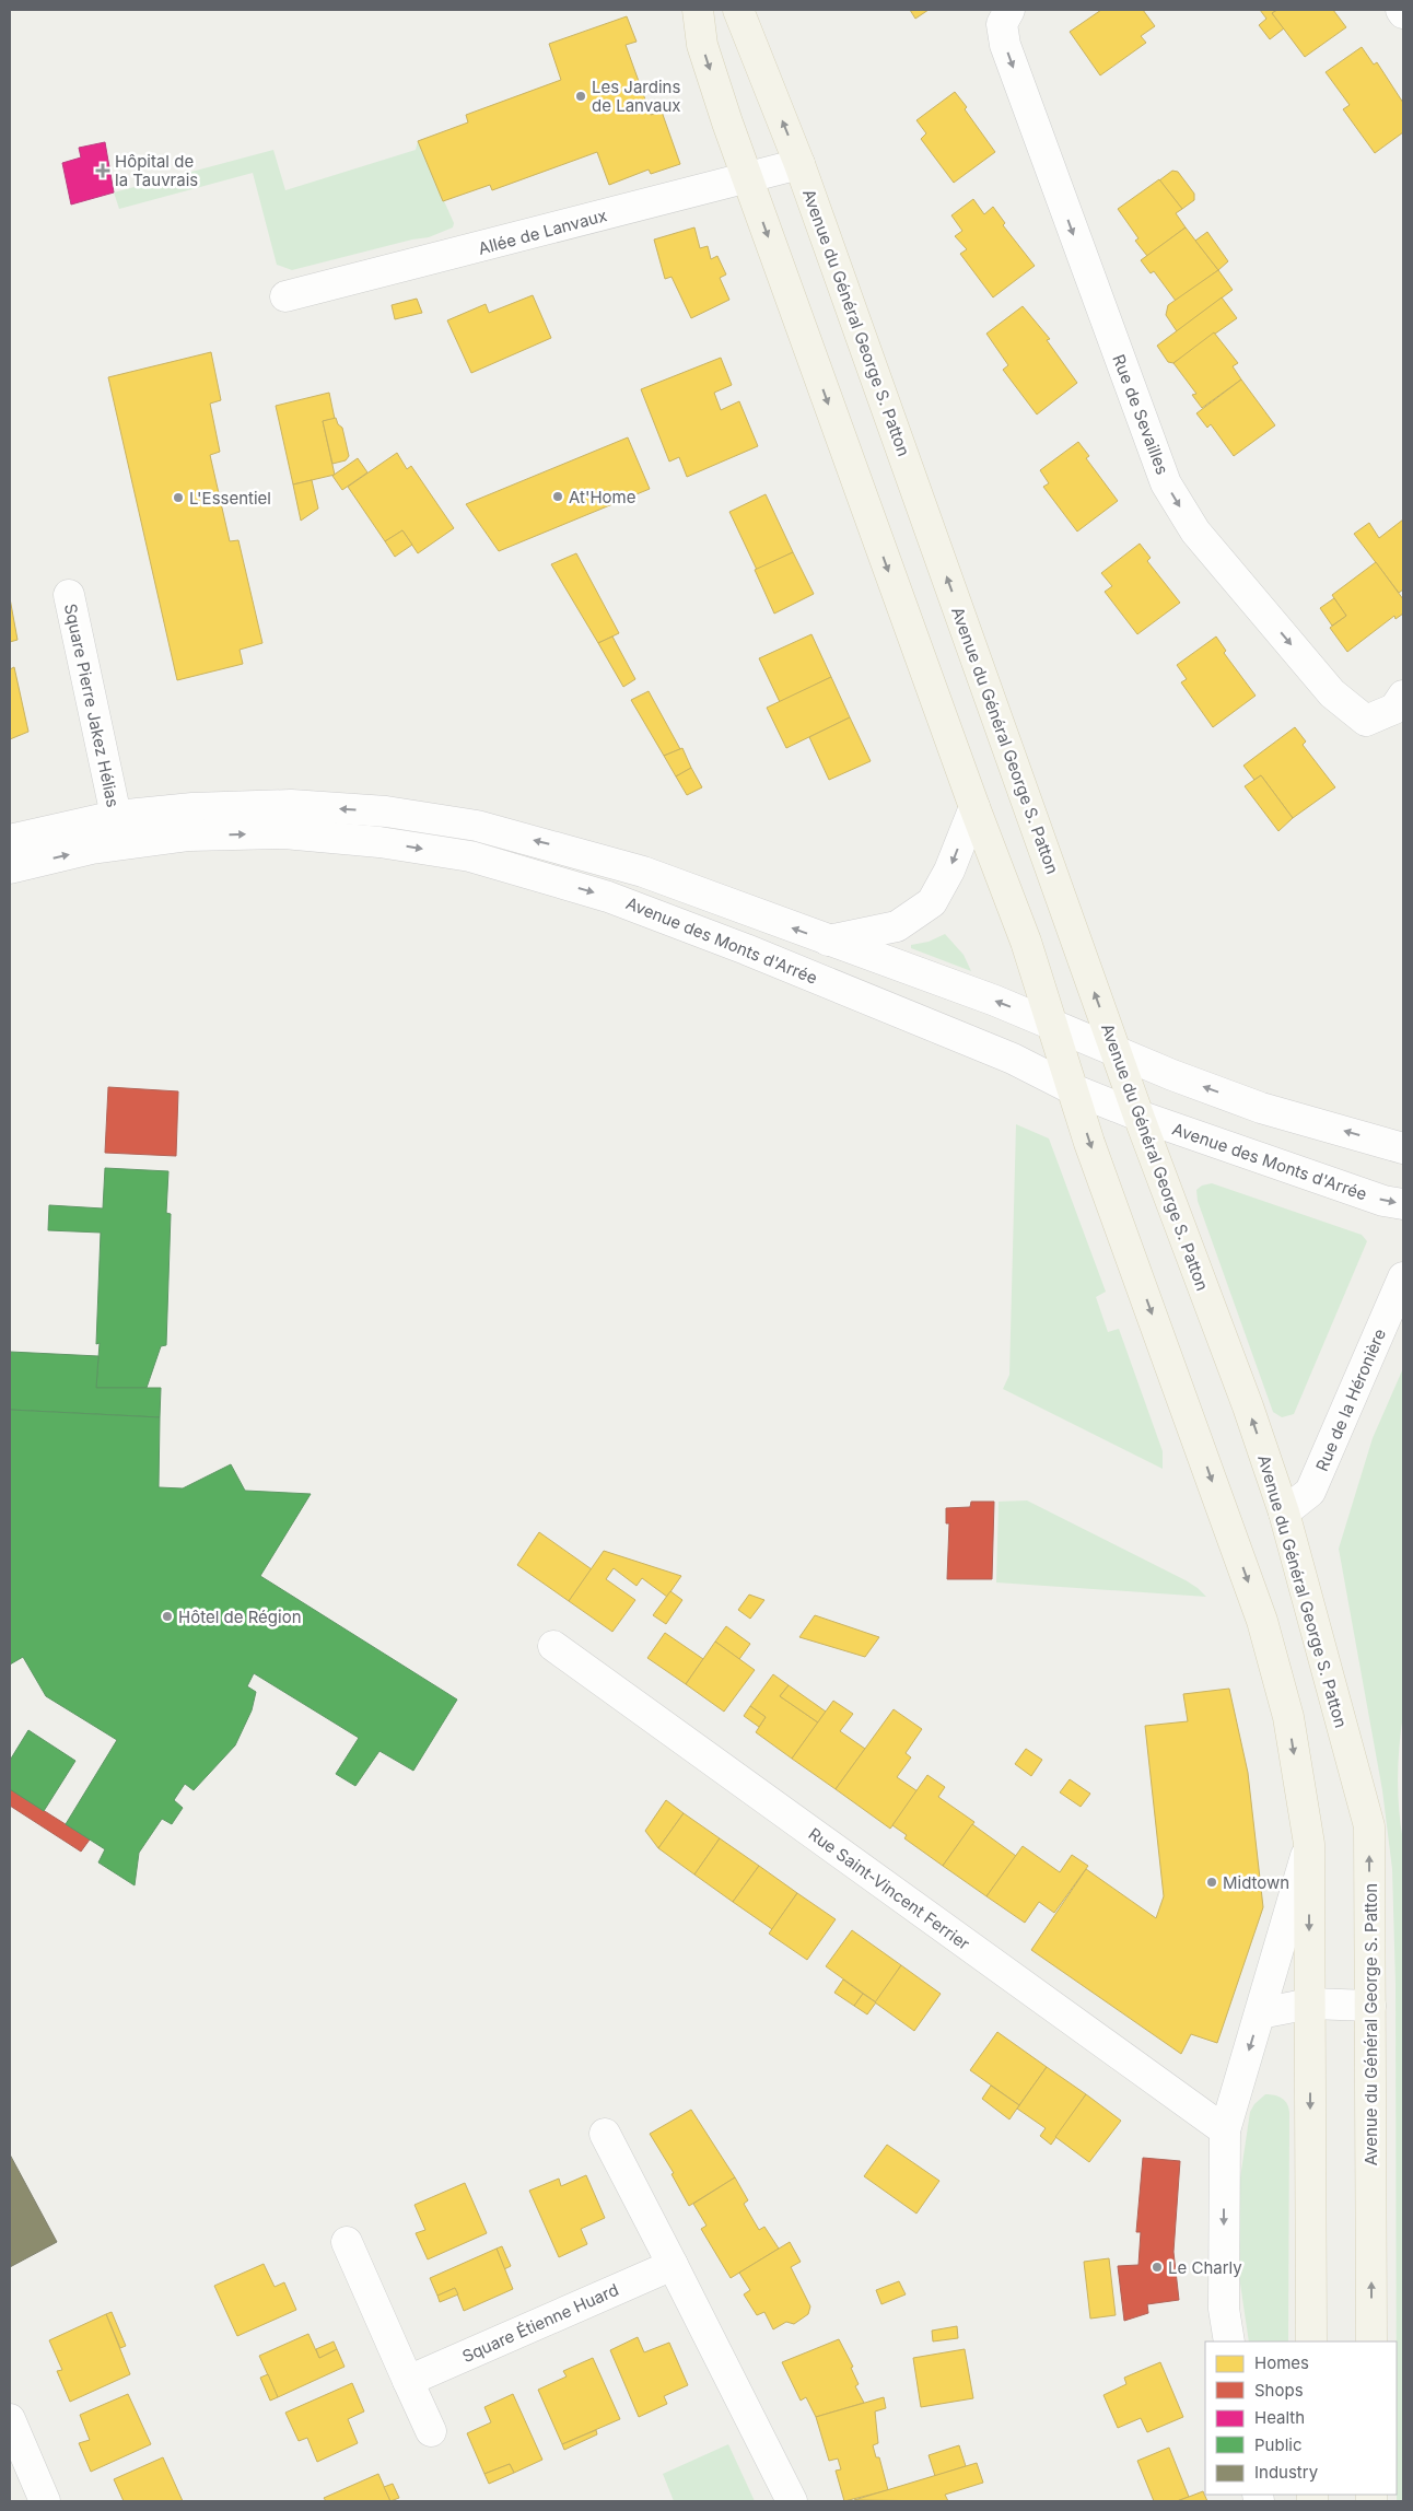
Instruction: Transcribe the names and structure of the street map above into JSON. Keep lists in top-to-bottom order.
{
  "streets": {
    "main road": ["Avenue du Général George S. Patton"],
    "street": [
      "Allée de Lanvaux",
      "Rue de Sevailles",
      "Square Pierre Jakez Hélias",
      "Avenue des Monts d'Arrée",
      "Rue de la Héronière",
      "Rue Saint-Vincent Ferrier",
      "Square Étienne Huard"
    ]
  },
  "crossings": [
    ["Allée de Lanvaux", "Avenue du Général George S. Patton"],
    ["Avenue du Général George S. Patton", "Avenue des Monts d'Arrée"],
    ["Avenue du Général George S. Patton", "Rue de la Héronière"],
    ["Square Pierre Jakez Hélias", "Avenue des Monts d'Arrée"]
  ],
  "one_way": ["Rue de Sevailles"],
  "places": {
    "other": [
      "Les Jardins de Lanvaux",
      "At'Home",
      "L'Essentiel",
      "Hôtel de Région",
      "Midtown",
      "Le Charly"
    ],
    "health": ["Hôpital de la Tauvrais"]
  },
  "legend": [
    "Homes",
    "Shops",
    "Health",
    "Public",
    "Industry"
  ]
}
